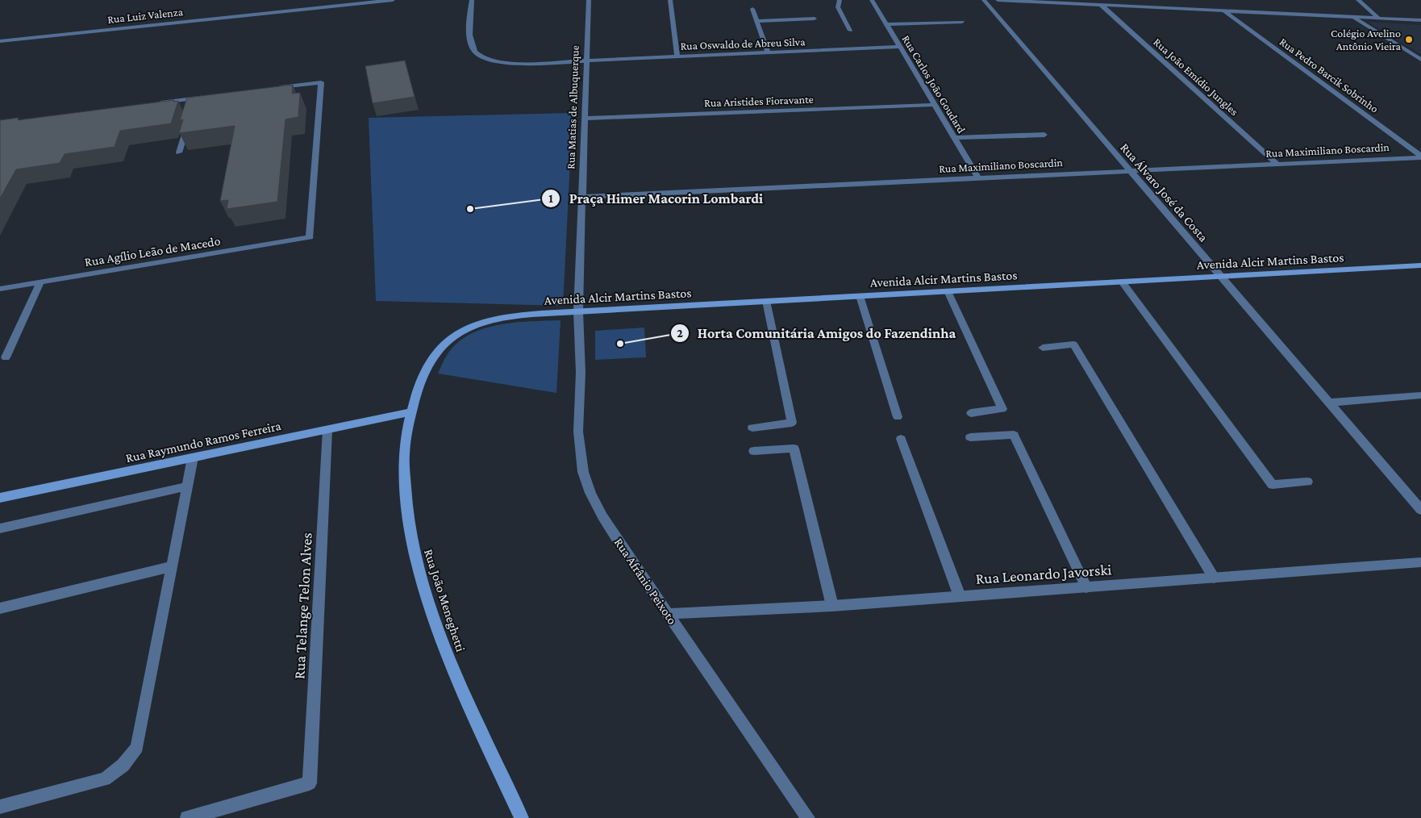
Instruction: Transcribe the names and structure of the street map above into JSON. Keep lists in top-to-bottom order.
{
  "streets": {
    "street": [
      "Rua Luiz Valenza",
      "Rua Oswaldo de Abreu Silva",
      "Rua Pedro Barcik Sobrinho",
      "Rua João Emídio Jungles",
      "Rua Carlos João Goudard",
      "Rua Aristides Fioravante",
      "Rua Matias de Albuquerque",
      "Rua Maximiliano Boscardin",
      "Rua Álvaro José da Costa",
      "Rua Agílio Leão de Macedo",
      "Avenida Alcir Martins Bastos",
      "Rua Raymundo Ramos Ferreira",
      "Rua Leonardo Javorski",
      "Rua Afrânio Peixoto",
      "Rua João Meneghetti",
      "Rua Telange Telon Alves"
    ]
  },
  "crossings": [
    ["Rua Oswaldo de Abreu Silva", "Rua Carlos João Goudard"],
    ["Rua Oswaldo de Abreu Silva", "Rua Matias de Albuquerque"],
    ["Rua Pedro Barcik Sobrinho", "Rua Maximiliano Boscardin"],
    ["Rua João Emídio Jungles", "Rua Maximiliano Boscardin"],
    ["Rua Carlos João Goudard", "Rua Aristides Fioravante"],
    ["Rua Carlos João Goudard", "Rua Maximiliano Boscardin"],
    ["Rua Aristides Fioravante", "Rua Matias de Albuquerque"],
    ["Rua Matias de Albuquerque", "Rua Maximiliano Boscardin"],
    ["Rua Matias de Albuquerque", "Avenida Alcir Martins Bastos"],
    ["Rua Matias de Albuquerque", "Rua Afrânio Peixoto"],
    ["Rua Maximiliano Boscardin", "Rua Álvaro José da Costa"],
    ["Rua Álvaro José da Costa", "Avenida Alcir Martins Bastos"],
    ["Avenida Alcir Martins Bastos", "Rua Afrânio Peixoto"],
    ["Avenida Alcir Martins Bastos", "Rua João Meneghetti"],
    ["Rua Raymundo Ramos Ferreira", "Rua João Meneghetti"],
    ["Rua Raymundo Ramos Ferreira", "Rua Telange Telon Alves"],
    ["Rua Leonardo Javorski", "Rua Afrânio Peixoto"]
  ],
  "places": ["Colégio Avelino Antônio Vieira", "Praça Himer Macorin Lombardi", "Horta Comunitária Amigos do Fazendinha"]
}
